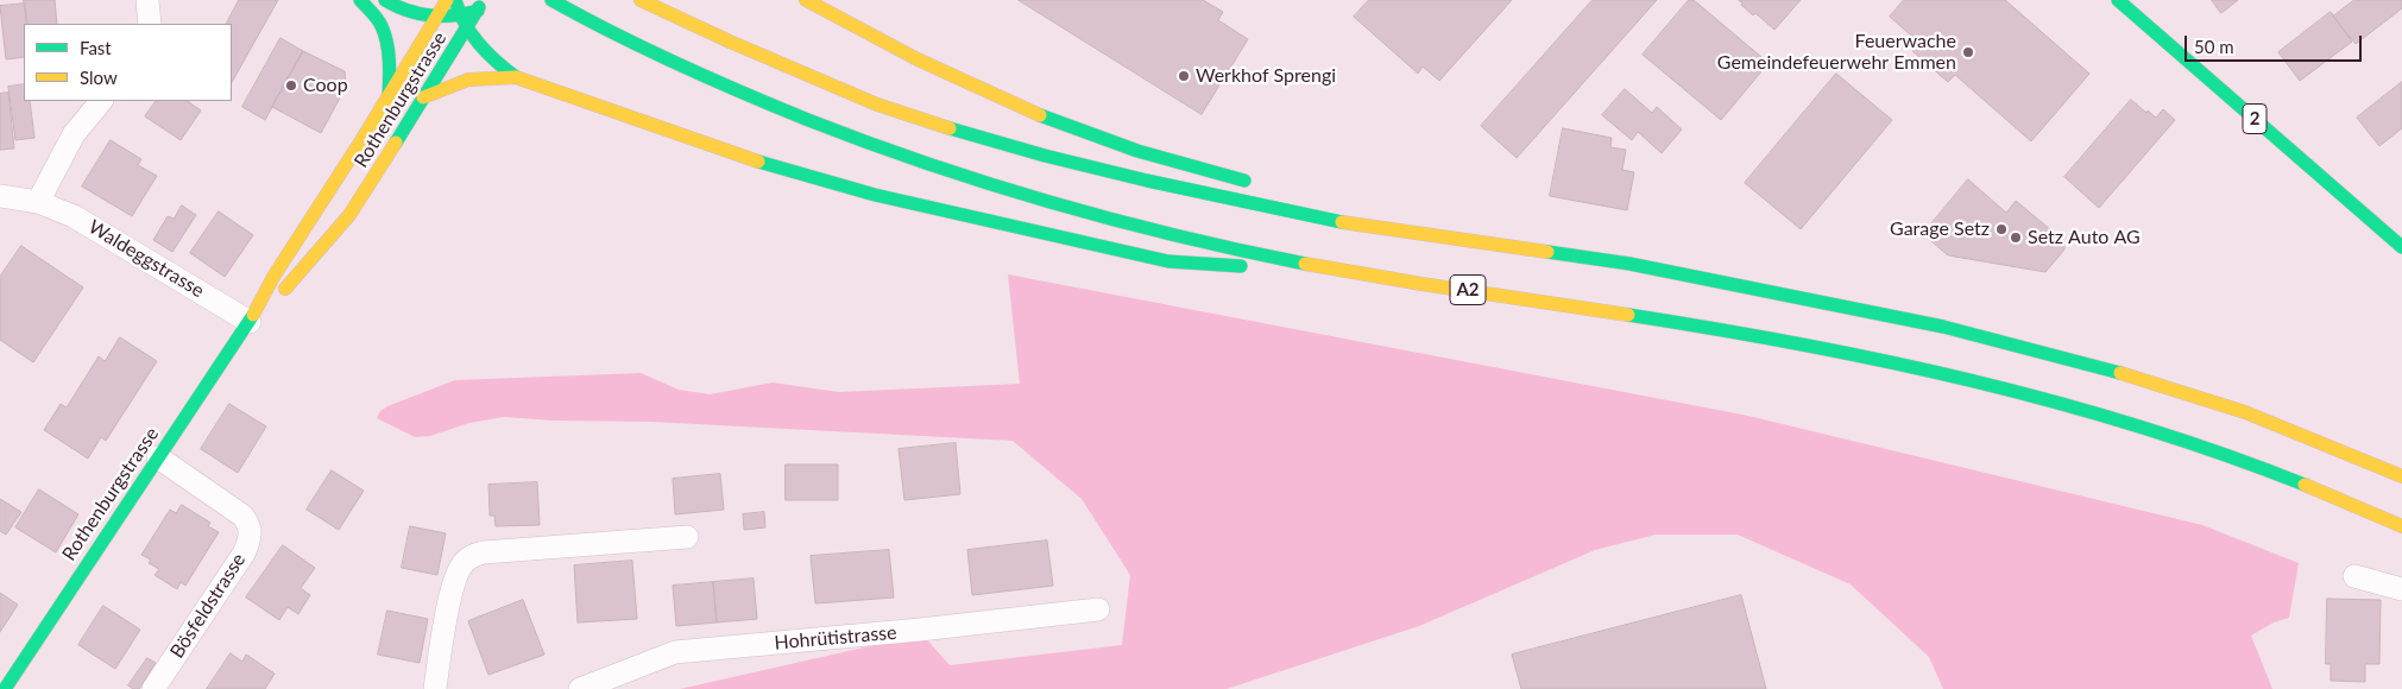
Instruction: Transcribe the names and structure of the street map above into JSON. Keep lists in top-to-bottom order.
{
  "streets": {
    "main road": ["Rothenburgstrasse", "2", "A2"],
    "street": ["Waldeggstrasse", "Bösfeldstrasse", "Hohrütistrasse"]
  },
  "crossings": [
    ["Rothenburgstrasse", "Waldeggstrasse"],
    ["Rothenburgstrasse", "Bösfeldstrasse"]
  ],
  "places": [
    "Feuerwache Gemeindefeuerwehr Emmen",
    "Werkhof Sprengi",
    "Coop",
    "Garage Setz",
    "Setz Auto AG"
  ],
  "legend": ["Fast", "Slow"],
  "scale_bar": "50 m"
}
